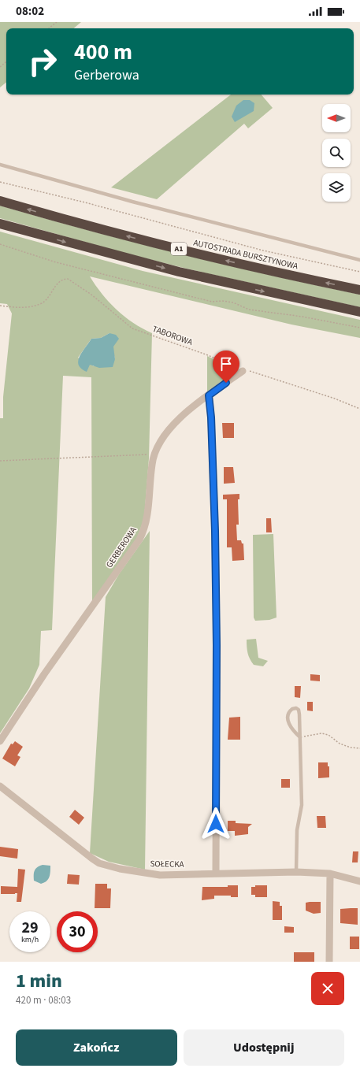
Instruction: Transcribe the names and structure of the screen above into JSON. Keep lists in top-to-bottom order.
{
  "streets": {
    "highway": ["A1", "AUTOSTRADA BURSZTYNOWA"],
    "street": ["GERBEROWA", "SOŁECKA"],
    "path": ["TABOROWA"]
  },
  "crossings": [
    ["TABOROWA", "GERBEROWA"]
  ],
  "north": "left",
  "page": {
    "status": "08:02",
    "turn": ["400 m", "Gerberowa"],
    "speed": "29 km/h",
    "limit": "30",
    "heading": ["1 min", "420 m · 08:03"],
    "buttons": ["Zakończ", "Udostępnij"]
  }
}
